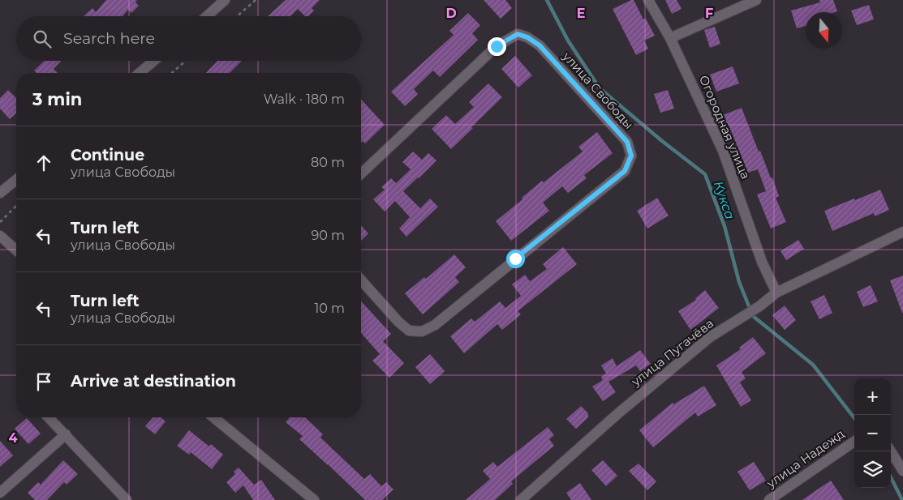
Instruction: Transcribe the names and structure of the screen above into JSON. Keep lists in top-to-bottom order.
{
  "streets": {
    "street": [
      "улица Свободы",
      "Огородная улица",
      "улица Пугачёва",
      "улица Надежд"
    ]
  },
  "crossings": [
    ["Огородная улица", "улица Пугачёва"]
  ],
  "water": ["Кукса"],
  "north": "bottom",
  "page": {
    "search": "Search here",
    "heading": ["3 min", "Walk · 180 m"],
    "list": [
      ["Continue", "улица Свободы", "80 m"],
      ["Turn left", "улица Свободы", "90 m"],
      ["Turn left", "улица Свободы", "10 m"],
      "Arrive at destination"
    ],
    "map_buttons": ["+", "−"]
  },
  "grid": {
    "columns": ["D", "E", "F"],
    "rows": ["4"]
  }
}
